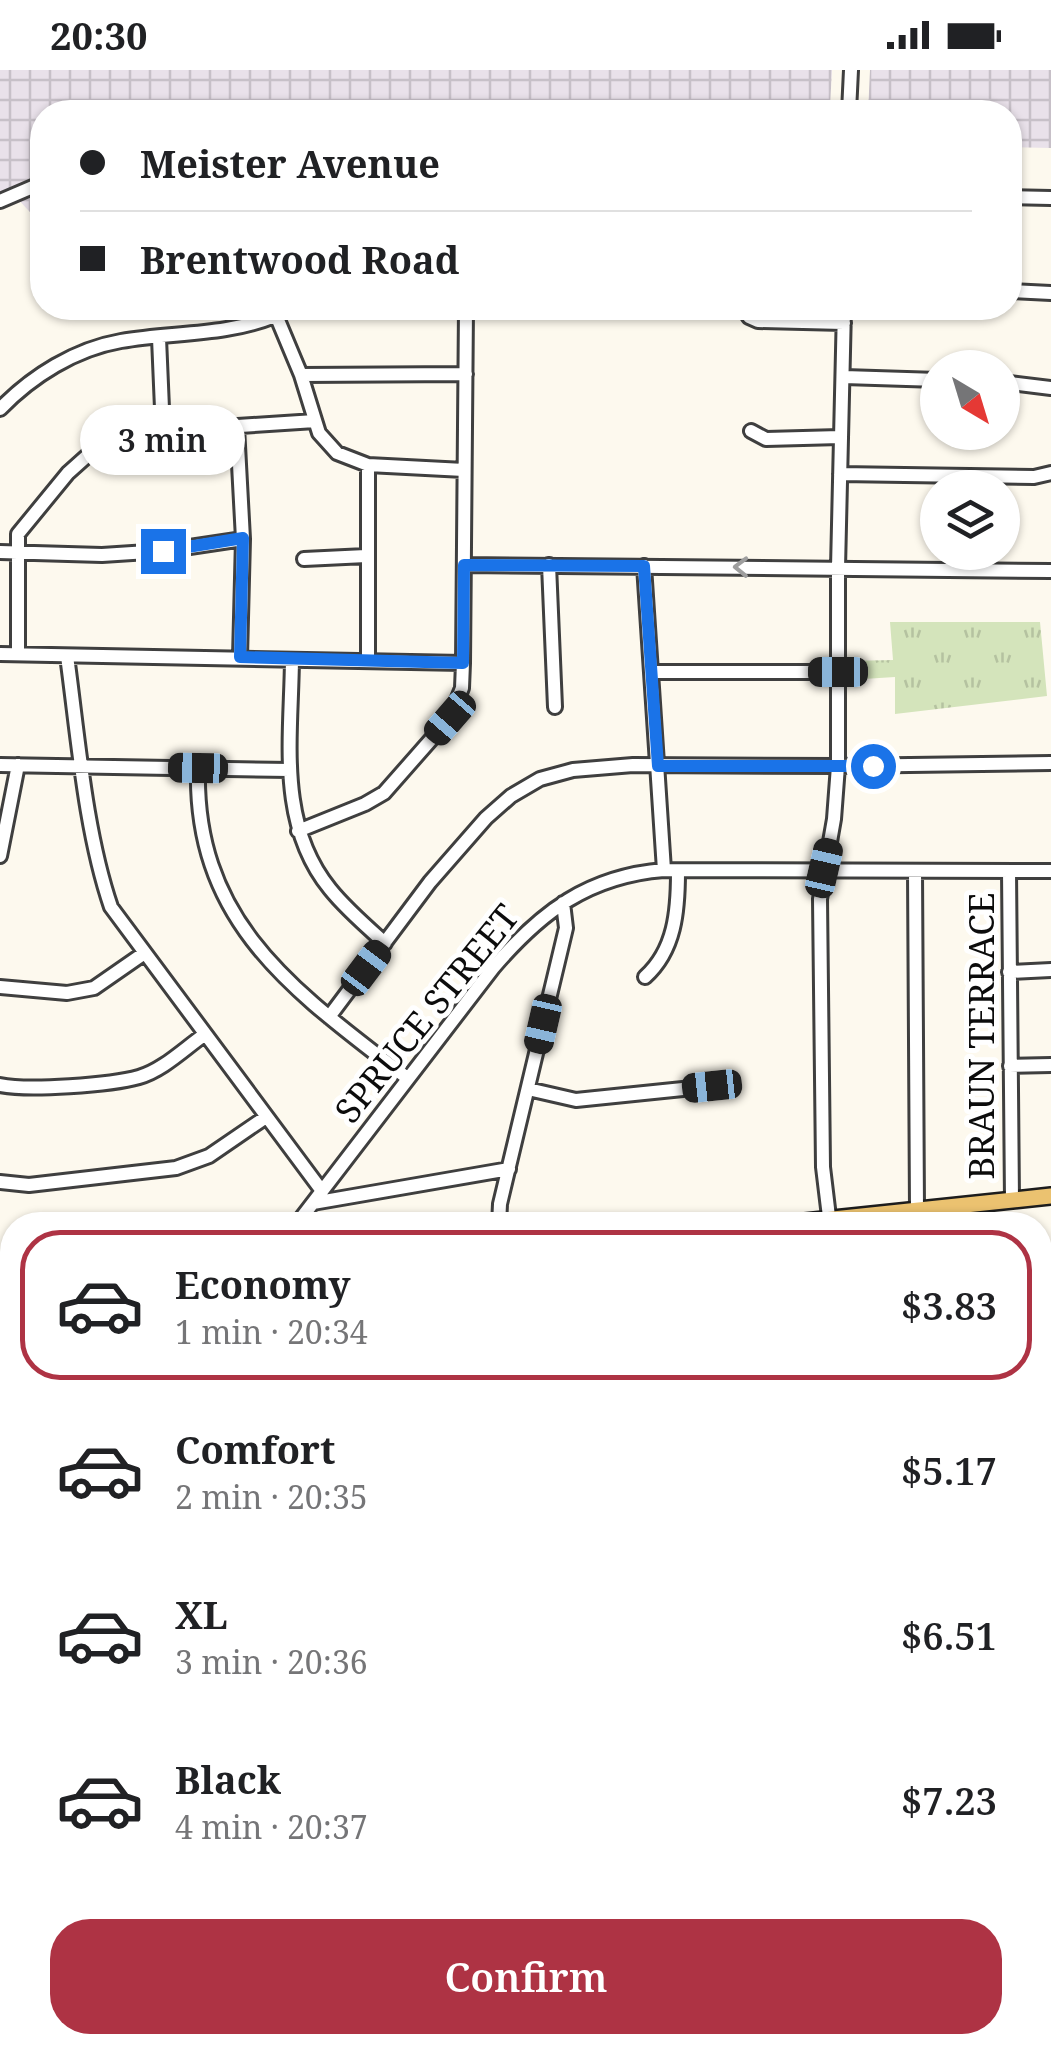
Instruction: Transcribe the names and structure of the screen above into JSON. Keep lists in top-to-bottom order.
{
  "streets": {
    "street": ["SPRUCE STREET", "BRAUN TERRACE"]
  },
  "crossings": [
    ["SPRUCE STREET", "BRAUN TERRACE"]
  ],
  "north": "bottom right",
  "page": {
    "status": "20:30",
    "banner": ["Meister Avenue", "Brentwood Road"],
    "bubble": "3 min",
    "list": [
      {
        "name": "Economy",
        "note": "1 min · 20:34",
        "value": "$3.83"
      },
      {
        "name": "Comfort",
        "note": "2 min · 20:35",
        "value": "$5.17"
      },
      {
        "name": "XL",
        "note": "3 min · 20:36",
        "value": "$6.51"
      },
      {
        "name": "Black",
        "note": "4 min · 20:37",
        "value": "$7.23"
      }
    ],
    "buttons": "Confirm"
  }
}
